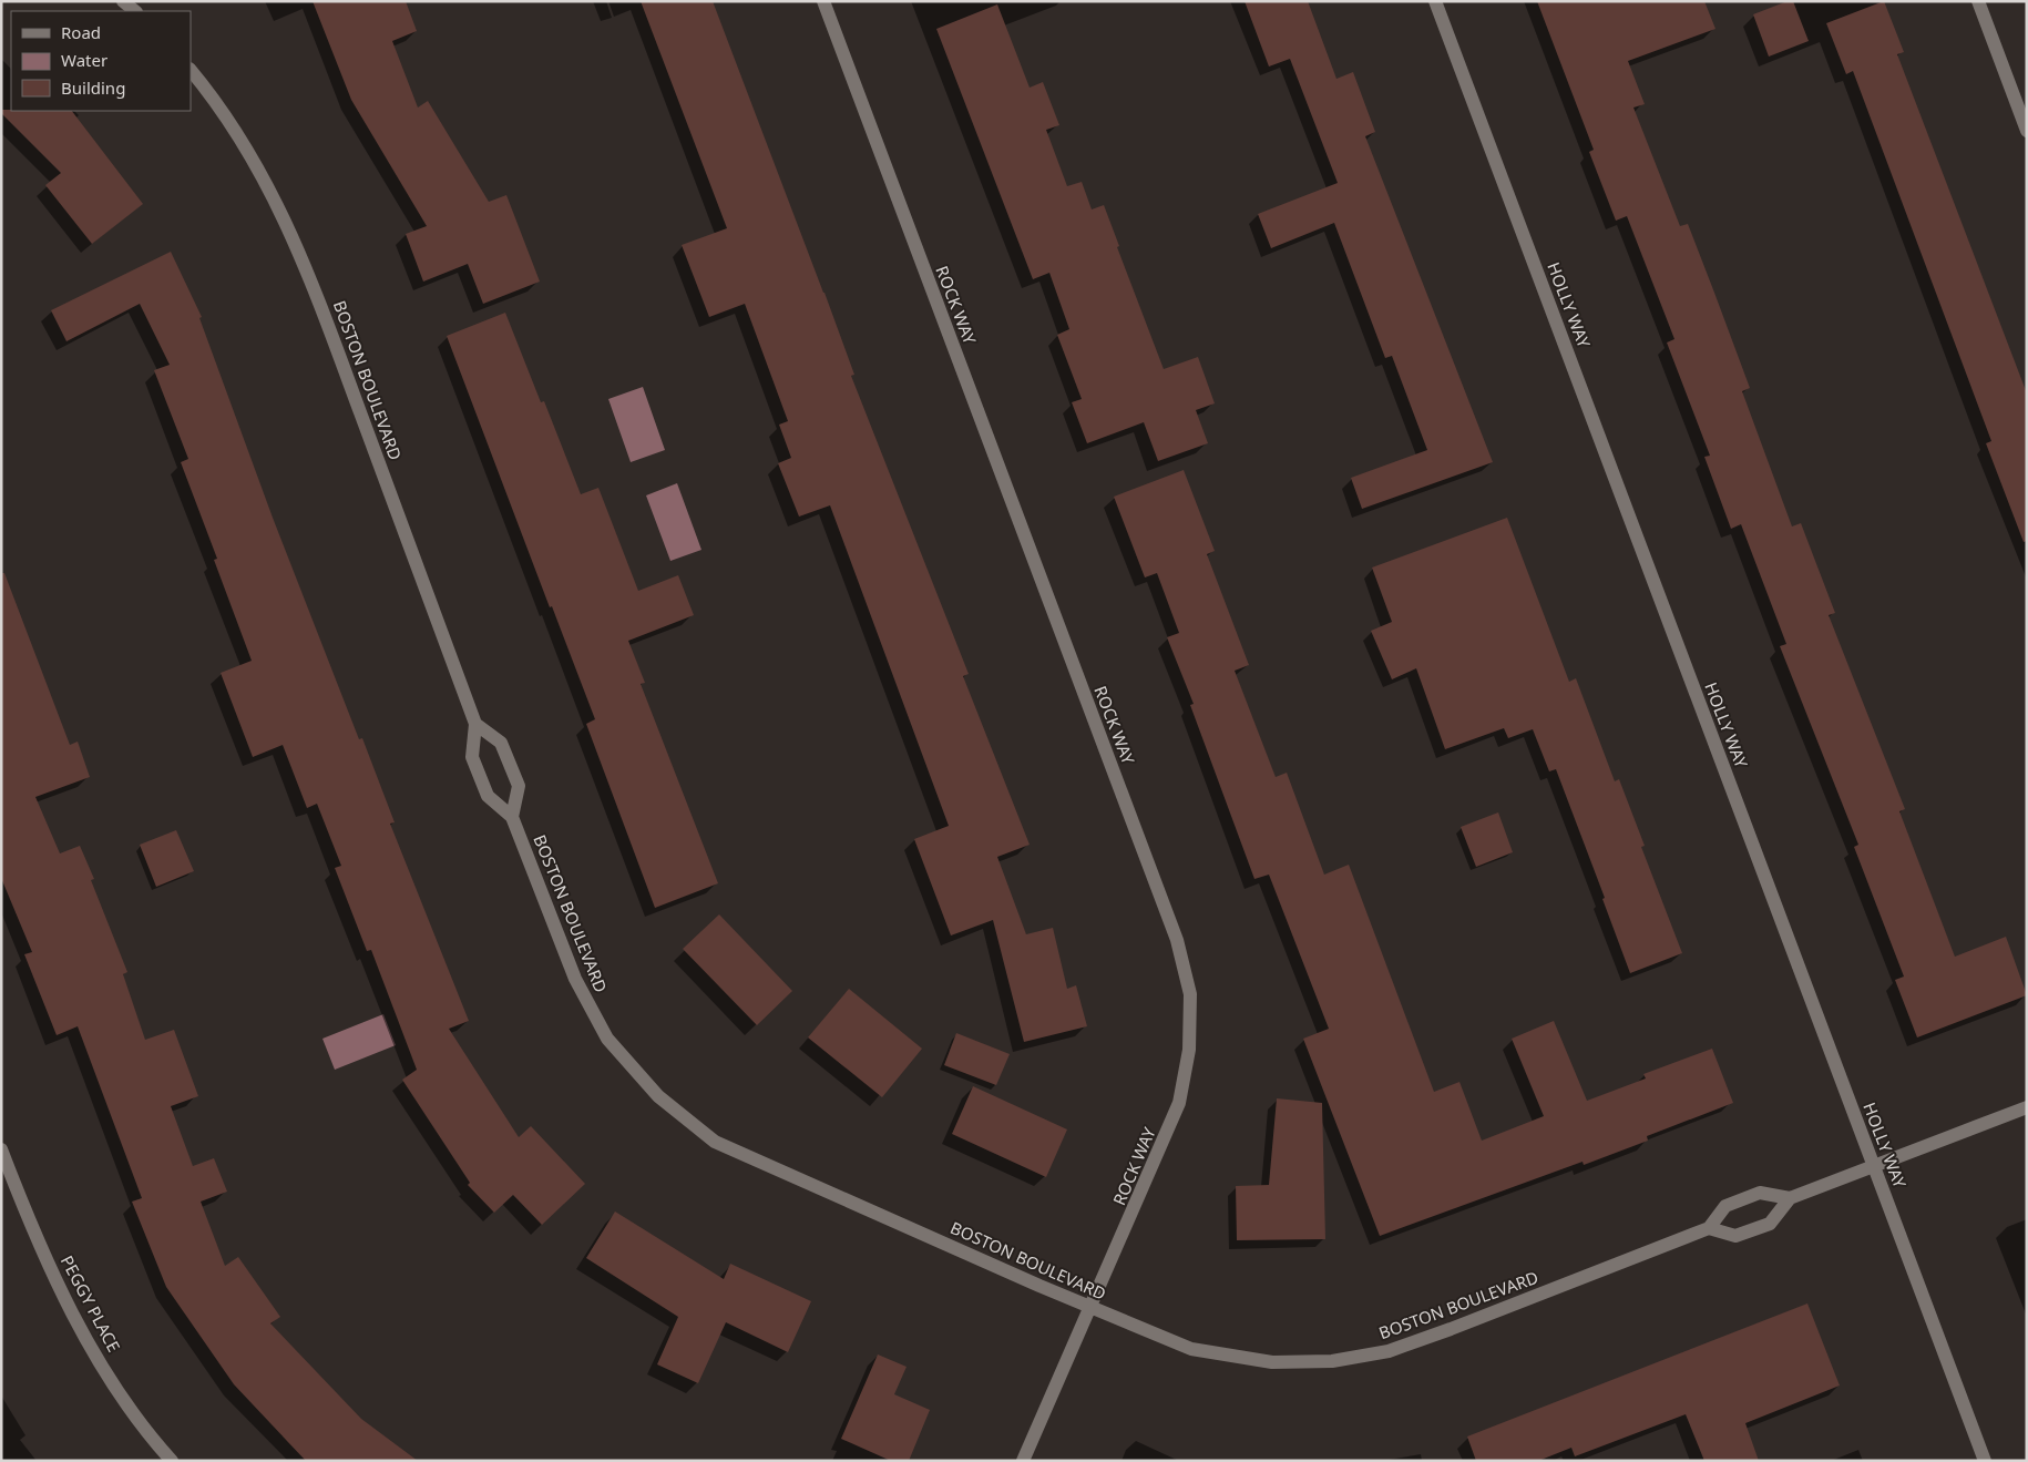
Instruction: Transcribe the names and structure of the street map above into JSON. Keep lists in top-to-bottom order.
{
  "streets": {
    "street": [
      "ROCK WAY",
      "HOLLY WAY",
      "BOSTON BOULEVARD",
      "PEGGY PLACE"
    ]
  },
  "crossings": [
    ["ROCK WAY", "BOSTON BOULEVARD"]
  ],
  "legend": ["Road", "Water", "Building"]
}
